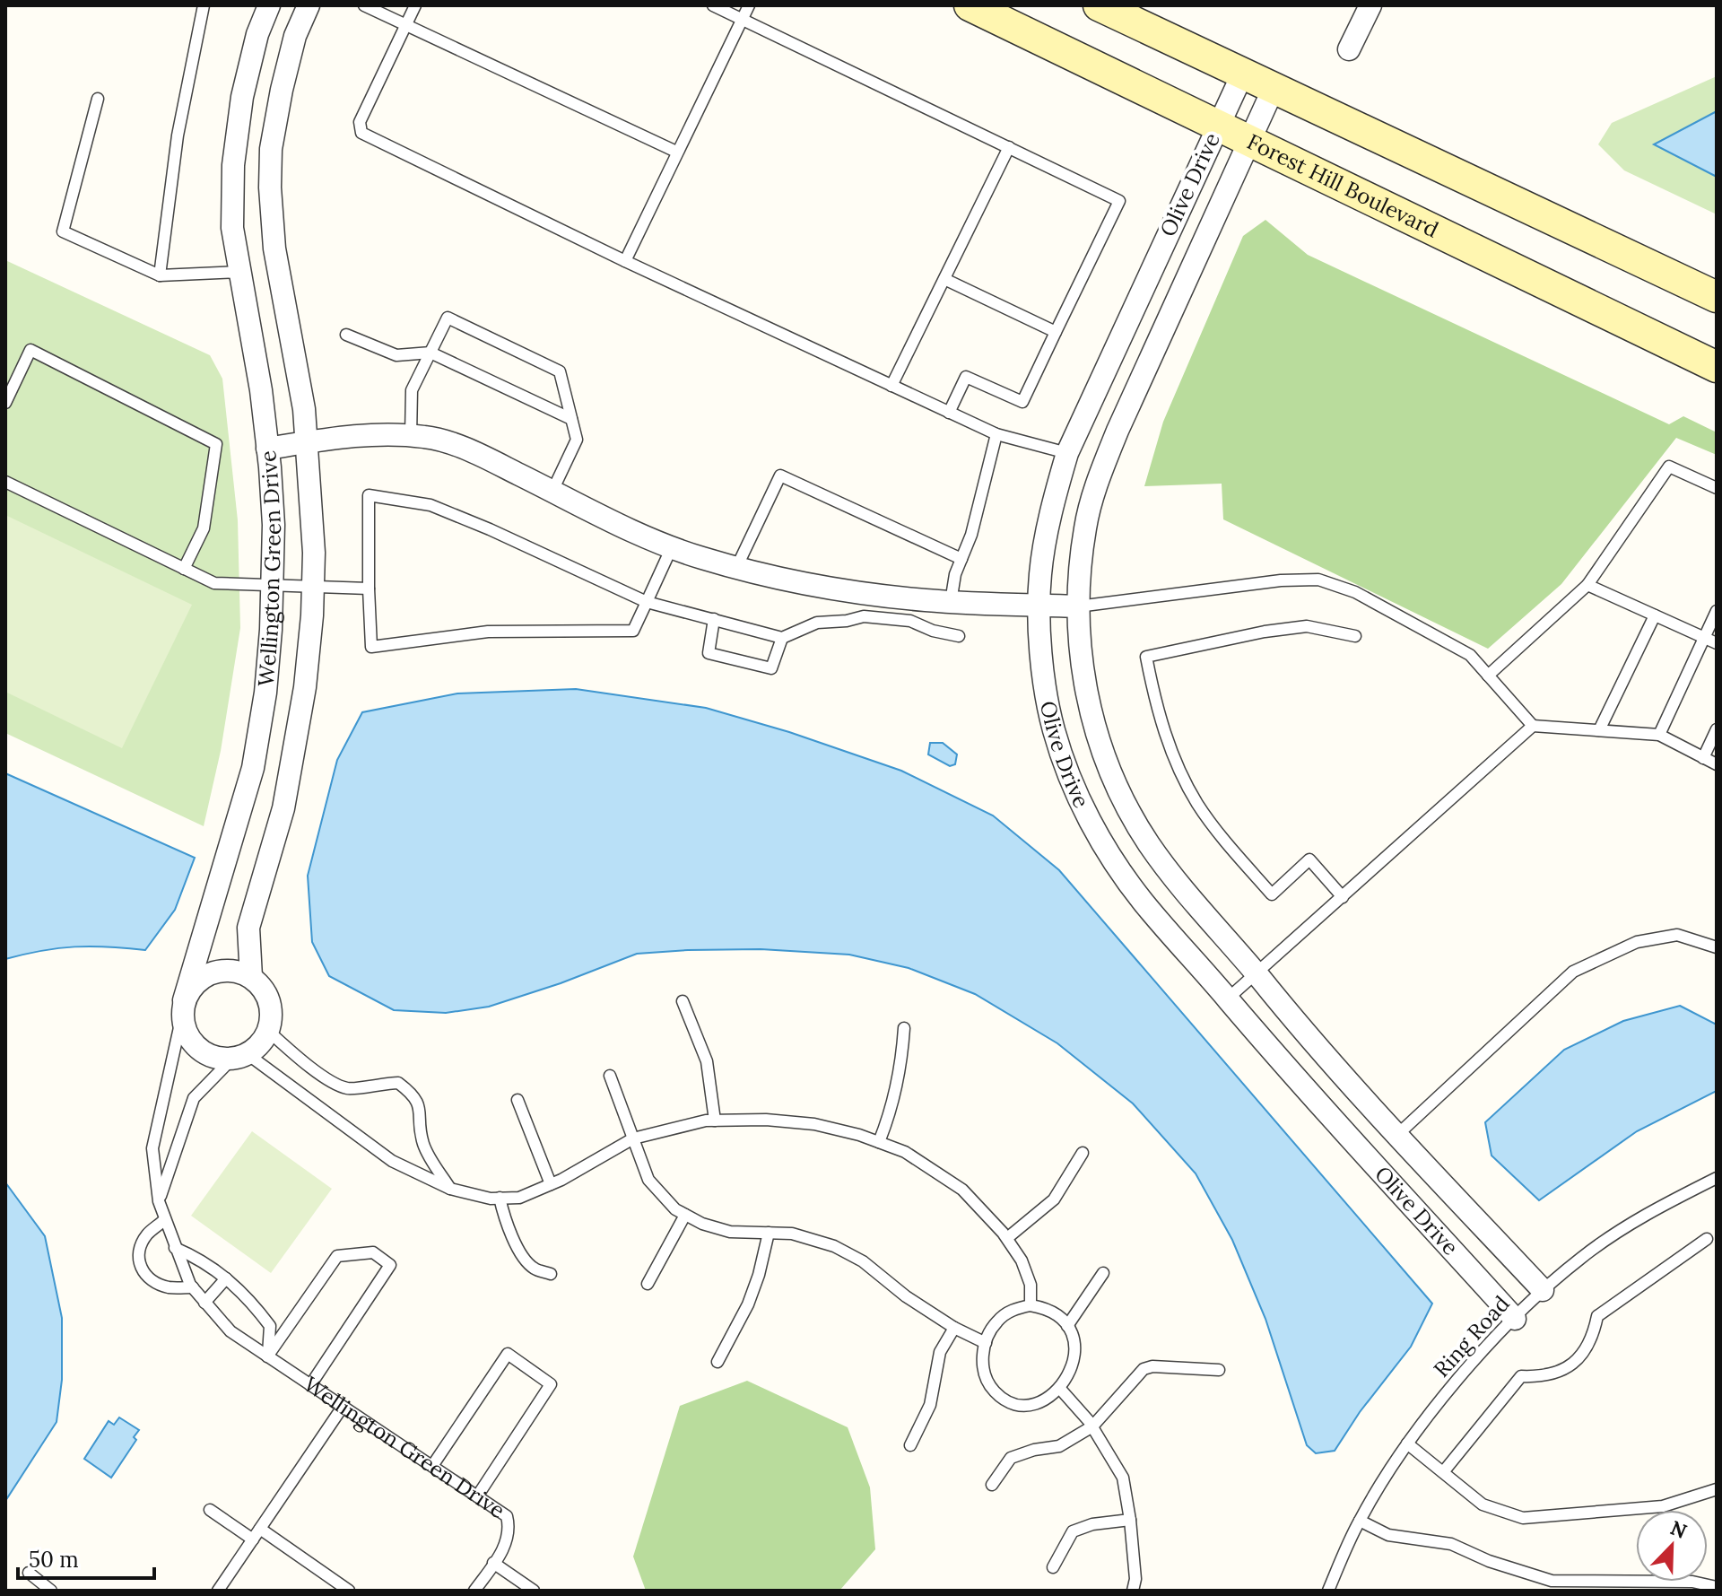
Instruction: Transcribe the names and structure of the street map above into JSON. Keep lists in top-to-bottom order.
{
  "streets": {
    "main road": ["Forest Hill Boulevard"],
    "street": ["Olive Drive", "Wellington Green Drive"],
    "lane": ["Ring Road"]
  },
  "crossings": [
    ["Olive Drive", "Forest Hill Boulevard"],
    ["Olive Drive", "Ring Road"]
  ],
  "scale_bar": "50 m",
  "north": "top right"
}
